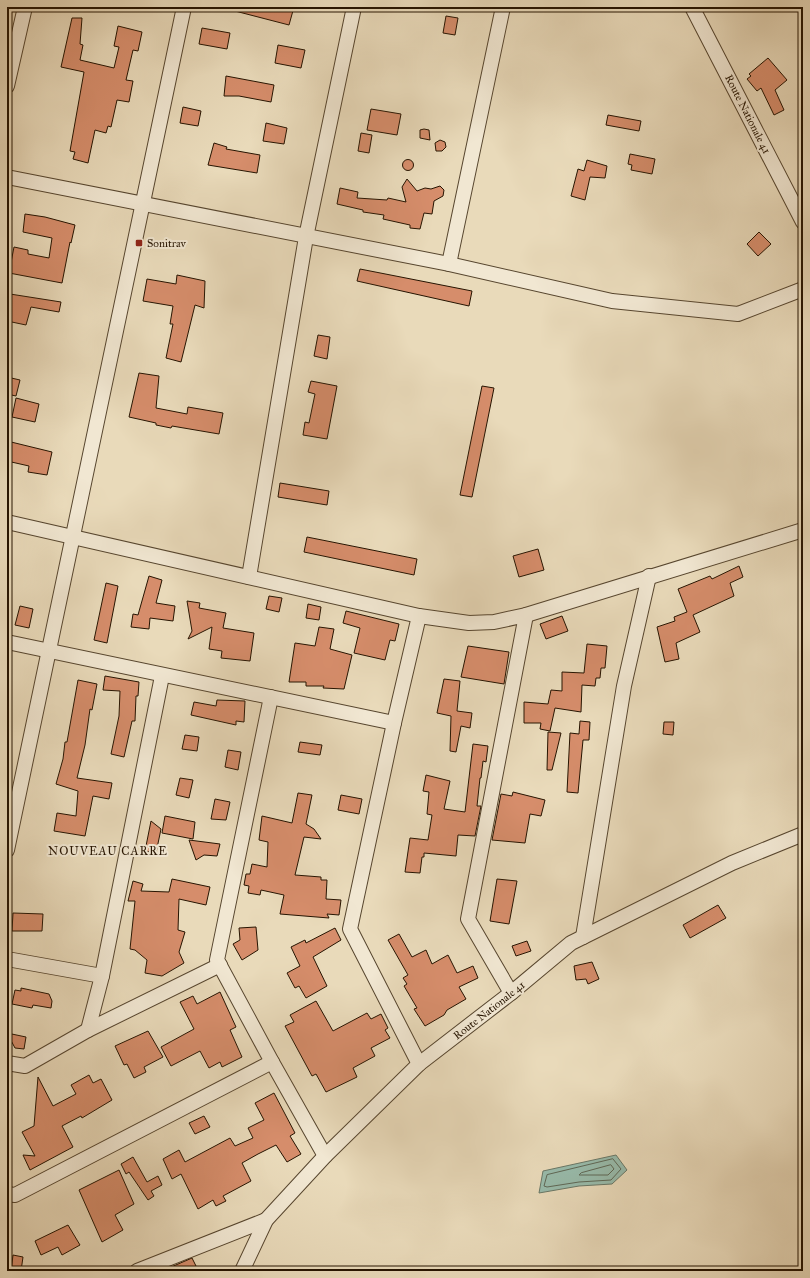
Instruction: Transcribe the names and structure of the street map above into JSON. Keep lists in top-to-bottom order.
{
  "streets": {
    "street": ["Route Nationale 41"]
  },
  "districts": ["NOUVEAU CARRE"],
  "places": {
    "transit": ["Sonitrav"]
  }
}
